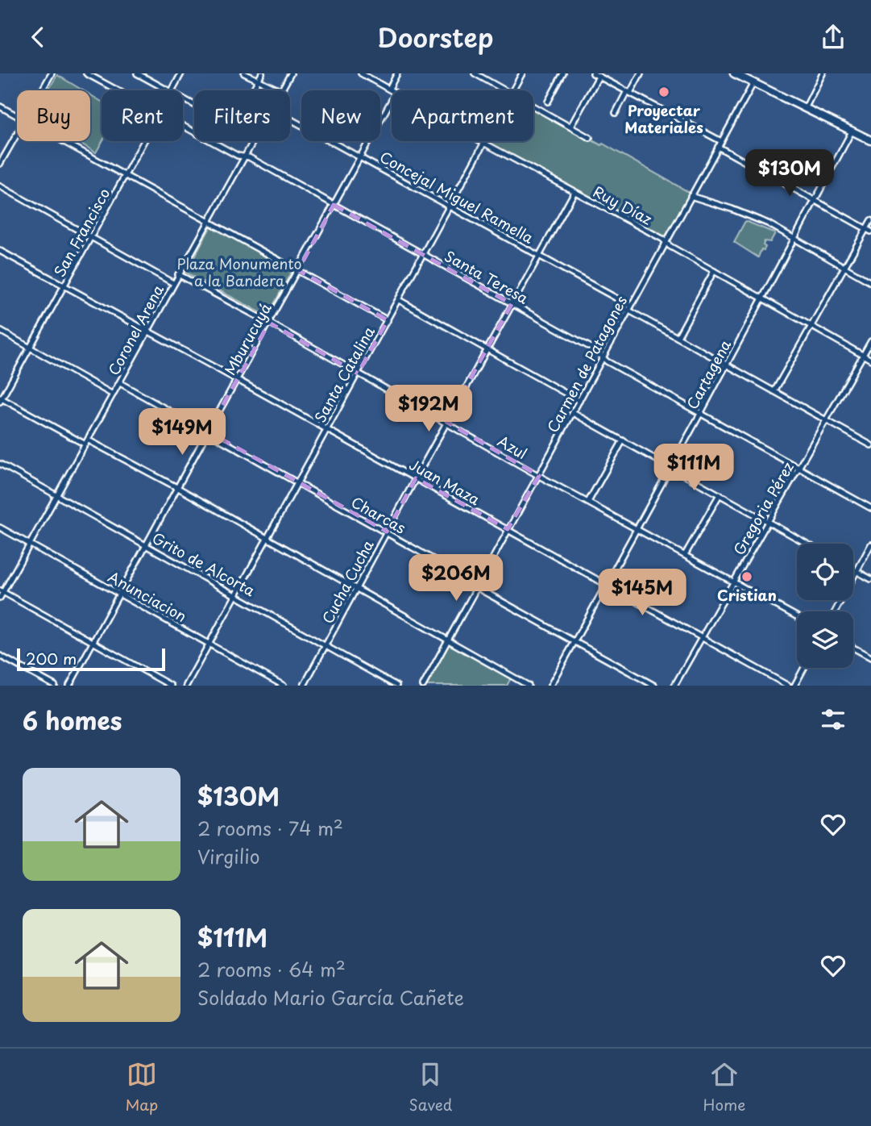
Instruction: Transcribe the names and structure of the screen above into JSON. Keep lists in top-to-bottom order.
{
  "streets": {
    "street": [
      "Concejal Miguel Ramella",
      "Ruy Díaz",
      "San Francisco",
      "Santa Teresa",
      "Coronel Arena",
      "Mburucuyá",
      "Carmen de Patagones",
      "Santa Catalina",
      "Cartagena",
      "Azul",
      "Juan Maza",
      "Gregoria Pérez",
      "Charcas",
      "Grito de Alcorta",
      "Cucha Cucha",
      "Anunciacion"
    ]
  },
  "crossings": [
    ["Concejal Miguel Ramella", "Mburucuyá"],
    ["Concejal Miguel Ramella", "Carmen de Patagones"],
    ["Concejal Miguel Ramella", "Santa Catalina"],
    ["Concejal Miguel Ramella", "Cartagena"],
    ["Concejal Miguel Ramella", "Gregoria Pérez"],
    ["Concejal Miguel Ramella", "Cucha Cucha"],
    ["Ruy Díaz", "Carmen de Patagones"],
    ["Ruy Díaz", "Santa Catalina"],
    ["Ruy Díaz", "Cartagena"],
    ["Ruy Díaz", "Gregoria Pérez"],
    ["Ruy Díaz", "Cucha Cucha"],
    ["San Francisco", "Juan Maza"],
    ["Santa Teresa", "Coronel Arena"],
    ["Santa Teresa", "Mburucuyá"],
    ["Santa Teresa", "Carmen de Patagones"],
    ["Santa Teresa", "Santa Catalina"],
    ["Santa Teresa", "Cartagena"],
    ["Santa Teresa", "Gregoria Pérez"],
    ["Santa Teresa", "Cucha Cucha"],
    ["Coronel Arena", "Azul"],
    ["Coronel Arena", "Juan Maza"],
    ["Coronel Arena", "Charcas"],
    ["Coronel Arena", "Grito de Alcorta"],
    ["Coronel Arena", "Anunciacion"],
    ["Mburucuyá", "Azul"],
    ["Mburucuyá", "Juan Maza"],
    ["Mburucuyá", "Charcas"],
    ["Mburucuyá", "Grito de Alcorta"],
    ["Mburucuyá", "Anunciacion"],
    ["Carmen de Patagones", "Azul"],
    ["Carmen de Patagones", "Juan Maza"],
    ["Carmen de Patagones", "Charcas"],
    ["Santa Catalina", "Azul"],
    ["Santa Catalina", "Juan Maza"],
    ["Santa Catalina", "Charcas"],
    ["Santa Catalina", "Grito de Alcorta"],
    ["Santa Catalina", "Anunciacion"],
    ["Cartagena", "Azul"],
    ["Cartagena", "Juan Maza"],
    ["Cartagena", "Charcas"],
    ["Azul", "Gregoria Pérez"],
    ["Azul", "Cucha Cucha"],
    ["Juan Maza", "Gregoria Pérez"],
    ["Juan Maza", "Cucha Cucha"],
    ["Charcas", "Cucha Cucha"],
    ["Grito de Alcorta", "Cucha Cucha"]
  ],
  "parks": ["Plaza Monumento a la Bandera"],
  "places": ["Proyectar Materiales", "Cristian"],
  "scale_bar": "200 m",
  "page": {
    "header": "Doorstep",
    "chip": [
      "Buy",
      "Rent",
      "Filters",
      "New",
      "Apartment"
    ],
    "price": [
      "$130M",
      "$192M",
      "$149M",
      "$111M",
      "$206M",
      "$145M"
    ],
    "scale": "200 m",
    "heading": "6 homes",
    "list": [
      {
        "name": "$130M",
        "note": "2 rooms · 74 m² · Virgilio"
      },
      {
        "name": "$111M",
        "note": "2 rooms · 64 m² · Soldado Mario García Cañete"
      }
    ],
    "tabs": ["Map", "Saved", "Home"]
  }
}
